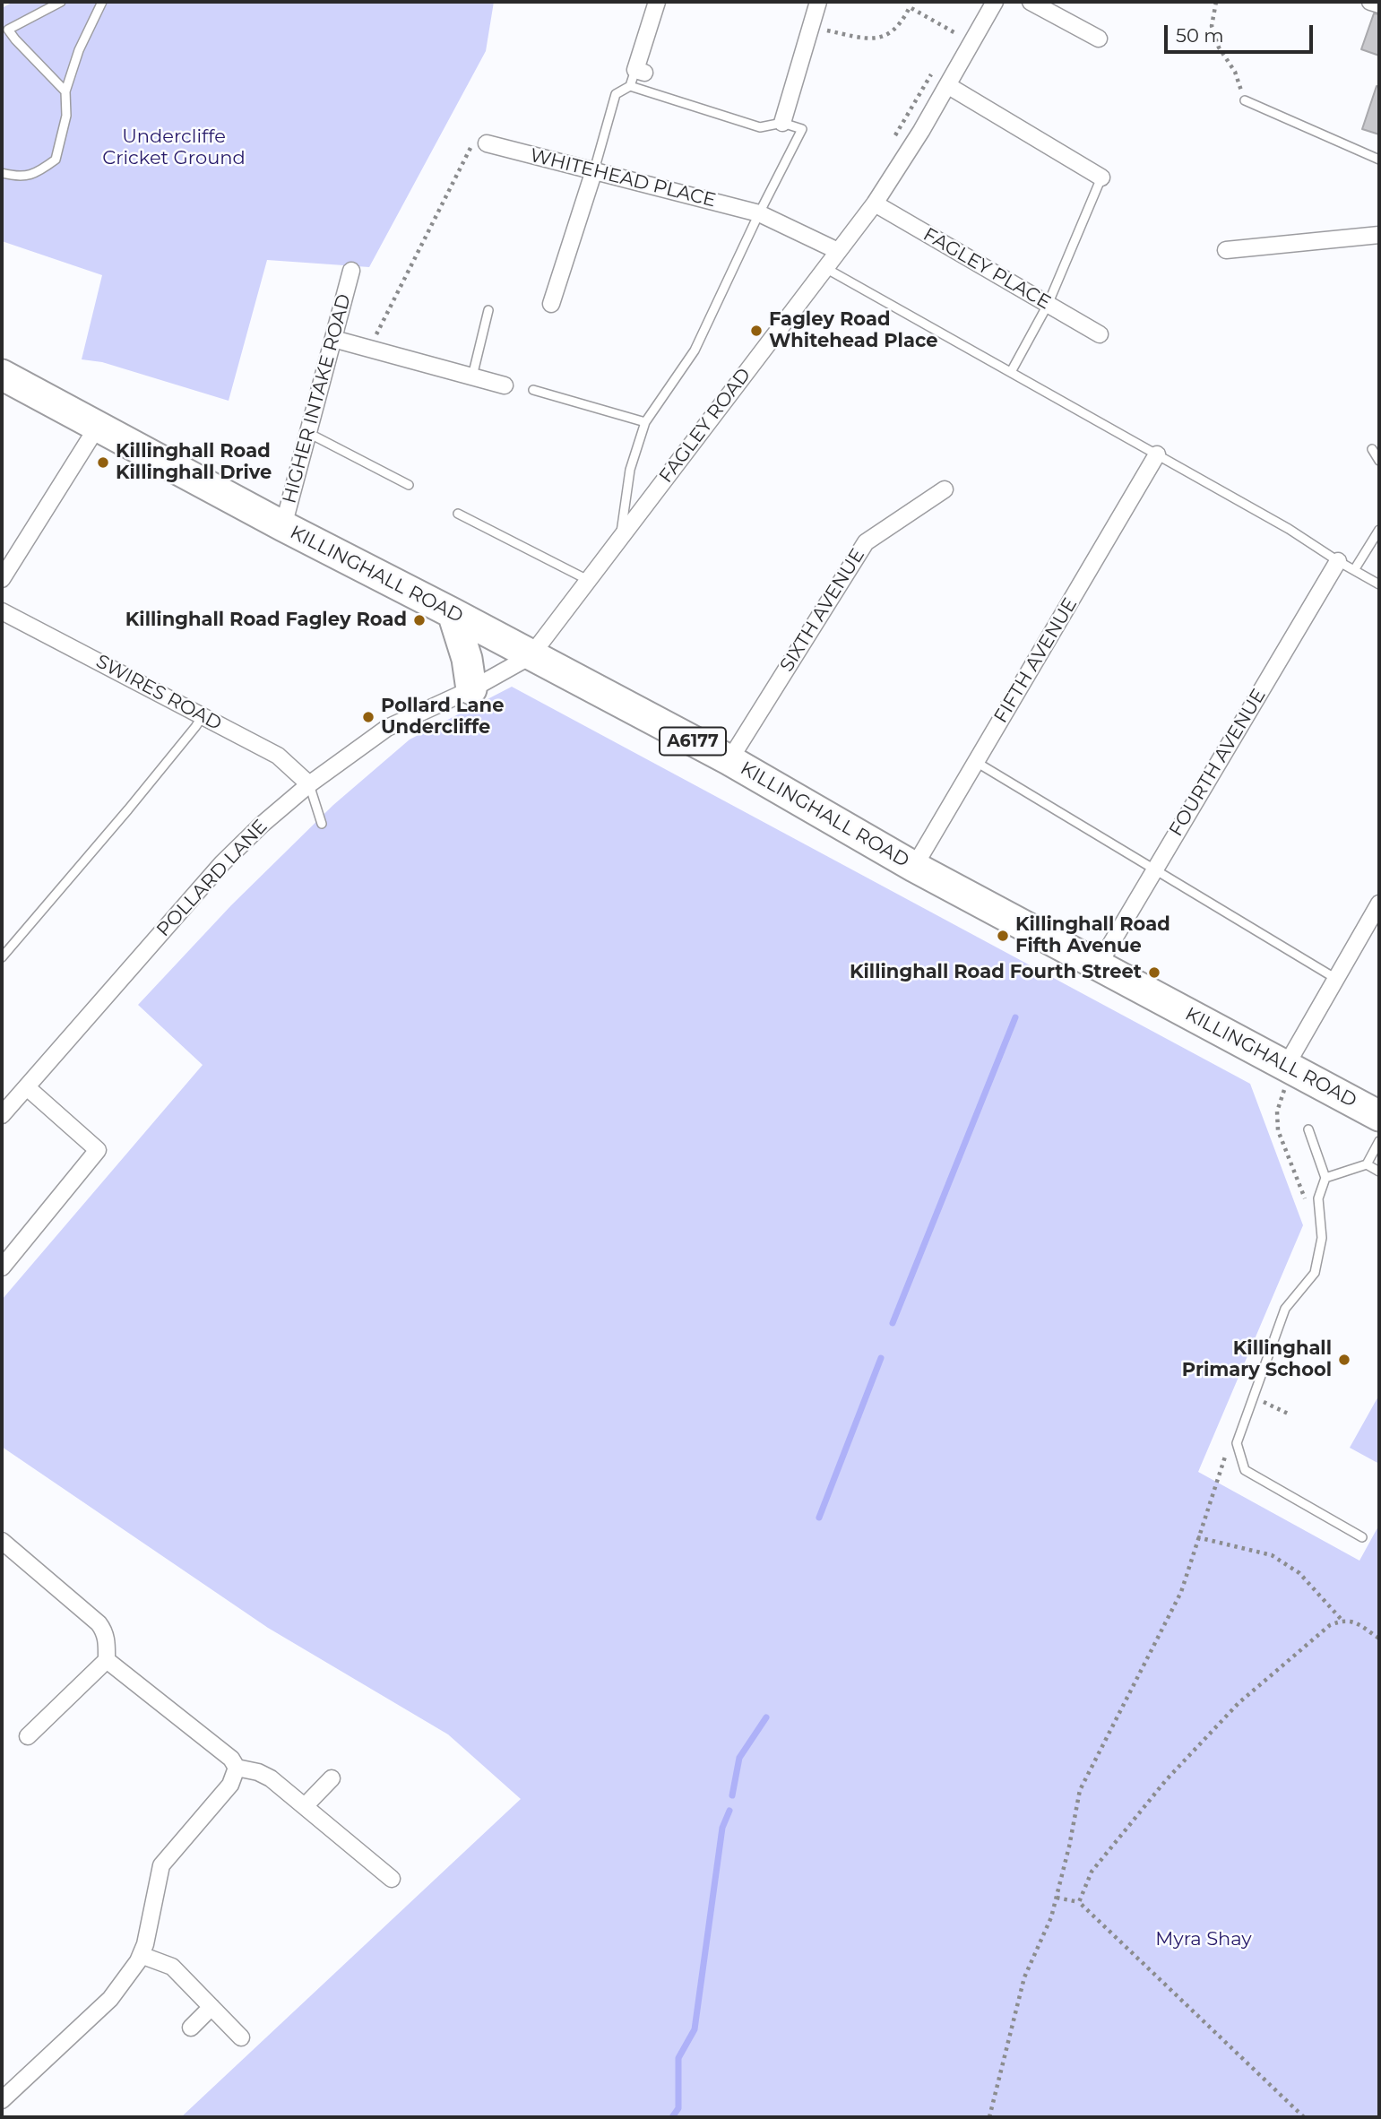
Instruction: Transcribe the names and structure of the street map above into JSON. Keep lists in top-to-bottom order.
{
  "streets": {
    "highway": ["KILLINGHALL ROAD", "A6177"],
    "street": [
      "WHITEHEAD PLACE",
      "FAGLEY PLACE",
      "HIGHER INTAKE ROAD",
      "FAGLEY ROAD",
      "SIXTH AVENUE",
      "FIFTH AVENUE",
      "SWIRES ROAD",
      "FOURTH AVENUE",
      "POLLARD LANE"
    ]
  },
  "crossings": [
    ["WHITEHEAD PLACE", "FAGLEY ROAD"],
    ["FAGLEY PLACE", "FAGLEY ROAD"],
    ["HIGHER INTAKE ROAD", "KILLINGHALL ROAD"],
    ["FAGLEY ROAD", "KILLINGHALL ROAD"],
    ["FAGLEY ROAD", "POLLARD LANE"],
    ["KILLINGHALL ROAD", "SIXTH AVENUE"],
    ["KILLINGHALL ROAD", "FIFTH AVENUE"],
    ["KILLINGHALL ROAD", "FOURTH AVENUE"],
    ["KILLINGHALL ROAD", "POLLARD LANE"],
    ["SWIRES ROAD", "POLLARD LANE"]
  ],
  "parks": ["Undercliffe Cricket Ground", "Myra Shay"],
  "places": [
    "Fagley Road Whitehead Place",
    "Killinghall Road Killinghall Drive",
    "Killinghall Road Fagley Road",
    "Pollard Lane Undercliffe",
    "Killinghall Road Fifth Avenue",
    "Killinghall Road Fourth Street",
    "Killinghall Primary School"
  ],
  "scale_bar": "50 m"
}
